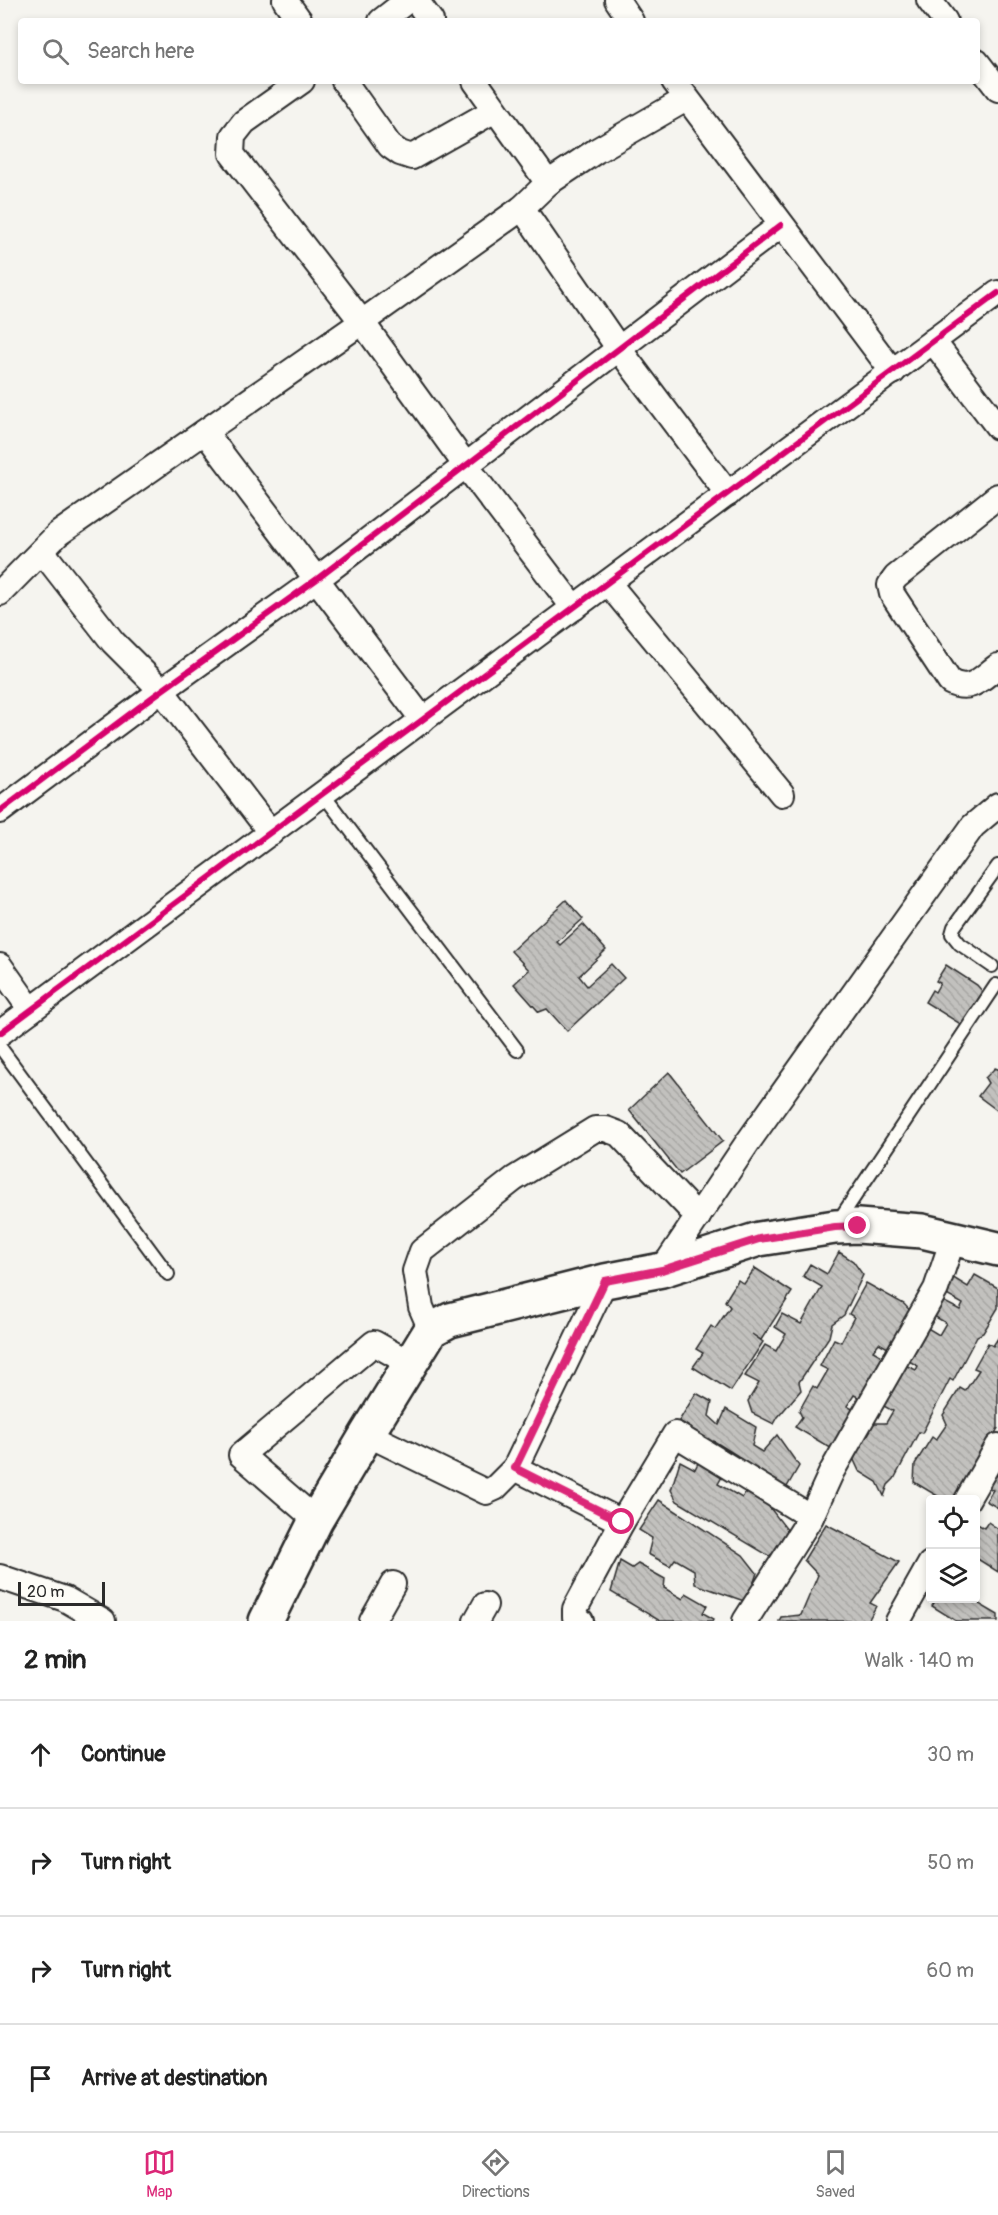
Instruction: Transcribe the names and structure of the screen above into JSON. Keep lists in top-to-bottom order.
{
  "scale_bar": "20 m",
  "page": {
    "search": "Search here",
    "scale": "20 m",
    "heading": ["2 min", "Walk · 140 m"],
    "list": [
      ["Continue", "30 m"],
      ["Turn right", "50 m"],
      ["Turn right", "60 m"],
      "Arrive at destination"
    ],
    "nav": ["Map", "Directions", "Saved"]
  }
}
